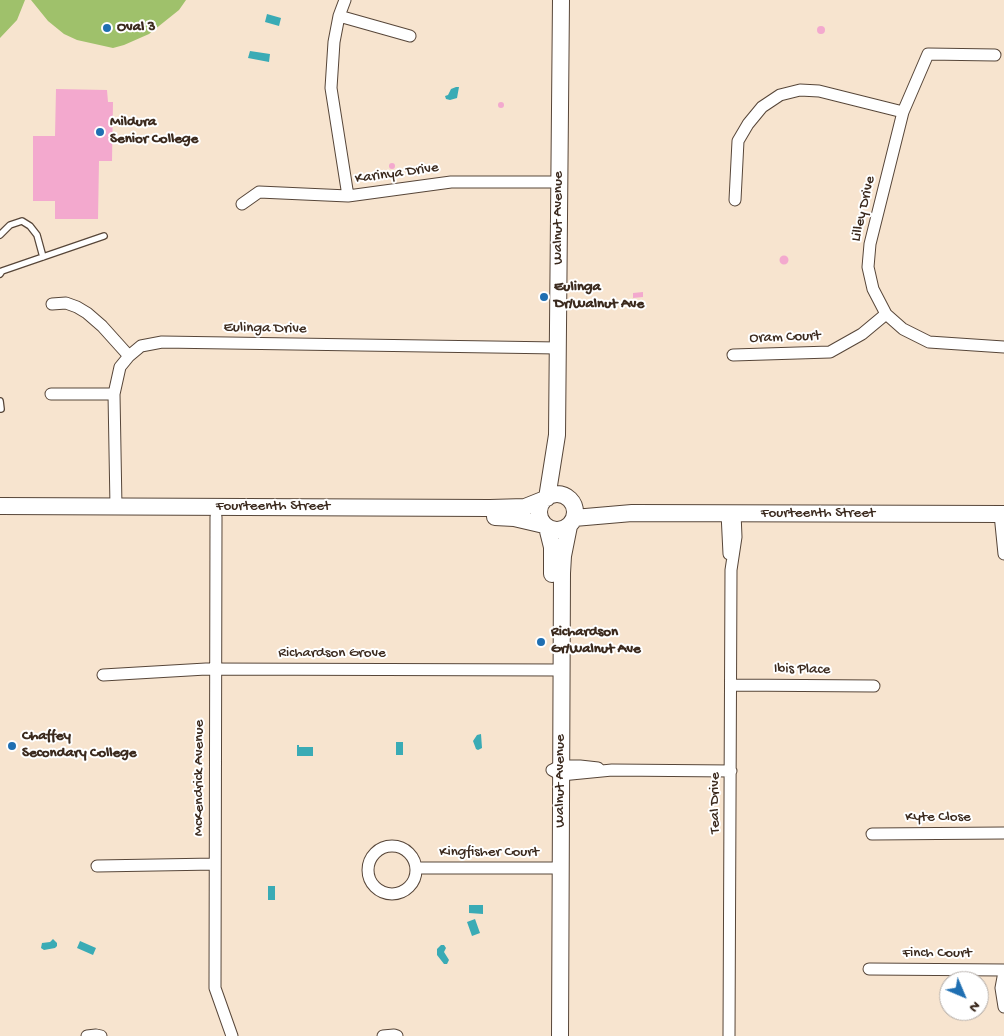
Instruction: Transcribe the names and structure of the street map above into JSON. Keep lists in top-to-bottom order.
{
  "streets": {
    "street": [
      "Karinya Drive",
      "Lilley Drive",
      "Walnut Avenue",
      "Eulinga Drive",
      "Oram Court",
      "Fourteenth Street",
      "Richardson Grove",
      "Ibis Place",
      "McKendrick Avenue",
      "Teal Drive",
      "Kyte Close",
      "Kingfisher Court",
      "Finch Court"
    ]
  },
  "crossings": [
    ["Karinya Drive", "Walnut Avenue"],
    ["Lilley Drive", "Oram Court"],
    ["Walnut Avenue", "Eulinga Drive"],
    ["Walnut Avenue", "Fourteenth Street"],
    ["Walnut Avenue", "Richardson Grove"],
    ["Walnut Avenue", "Kingfisher Court"],
    ["Fourteenth Street", "McKendrick Avenue"],
    ["Fourteenth Street", "Teal Drive"],
    ["Richardson Grove", "McKendrick Avenue"],
    ["Ibis Place", "Teal Drive"]
  ],
  "places": [
    "Oval 3",
    "Mildura Senior College",
    "Eulinga Dr/Walnut Ave",
    "Richardson Gr/Walnut Ave",
    "Chaffey Secondary College"
  ],
  "north": "bottom right"
}
